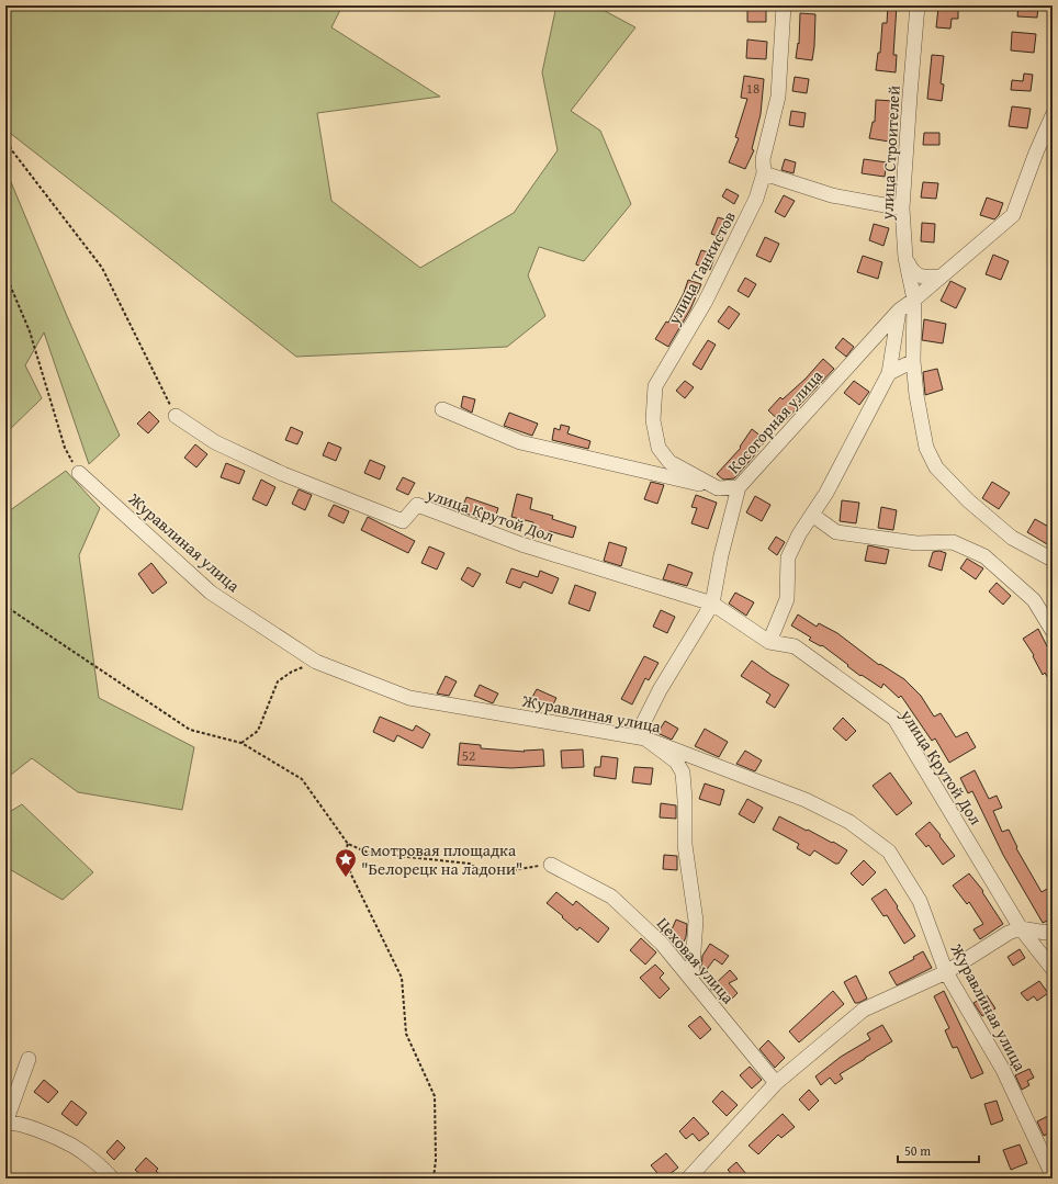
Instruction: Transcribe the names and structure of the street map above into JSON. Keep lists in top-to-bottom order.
{
  "streets": {
    "street": [
      "улица Строителей",
      "улица Танкистов",
      "Косогорная улица",
      "улица Крутой Дол",
      "Журавлиная улица",
      "Цеховая улица"
    ]
  },
  "crossings": [
    ["улица Строителей", "Косогорная улица"],
    ["улица Танкистов", "Косогорная улица"],
    ["Косогорная улица", "улица Крутой Дол"]
  ],
  "places": {
    "place": ["Смотровая площадка \"Белорецк на ладони\""]
  },
  "house_numbers": ["18", "52"],
  "scale_bar": "50 m"
}
